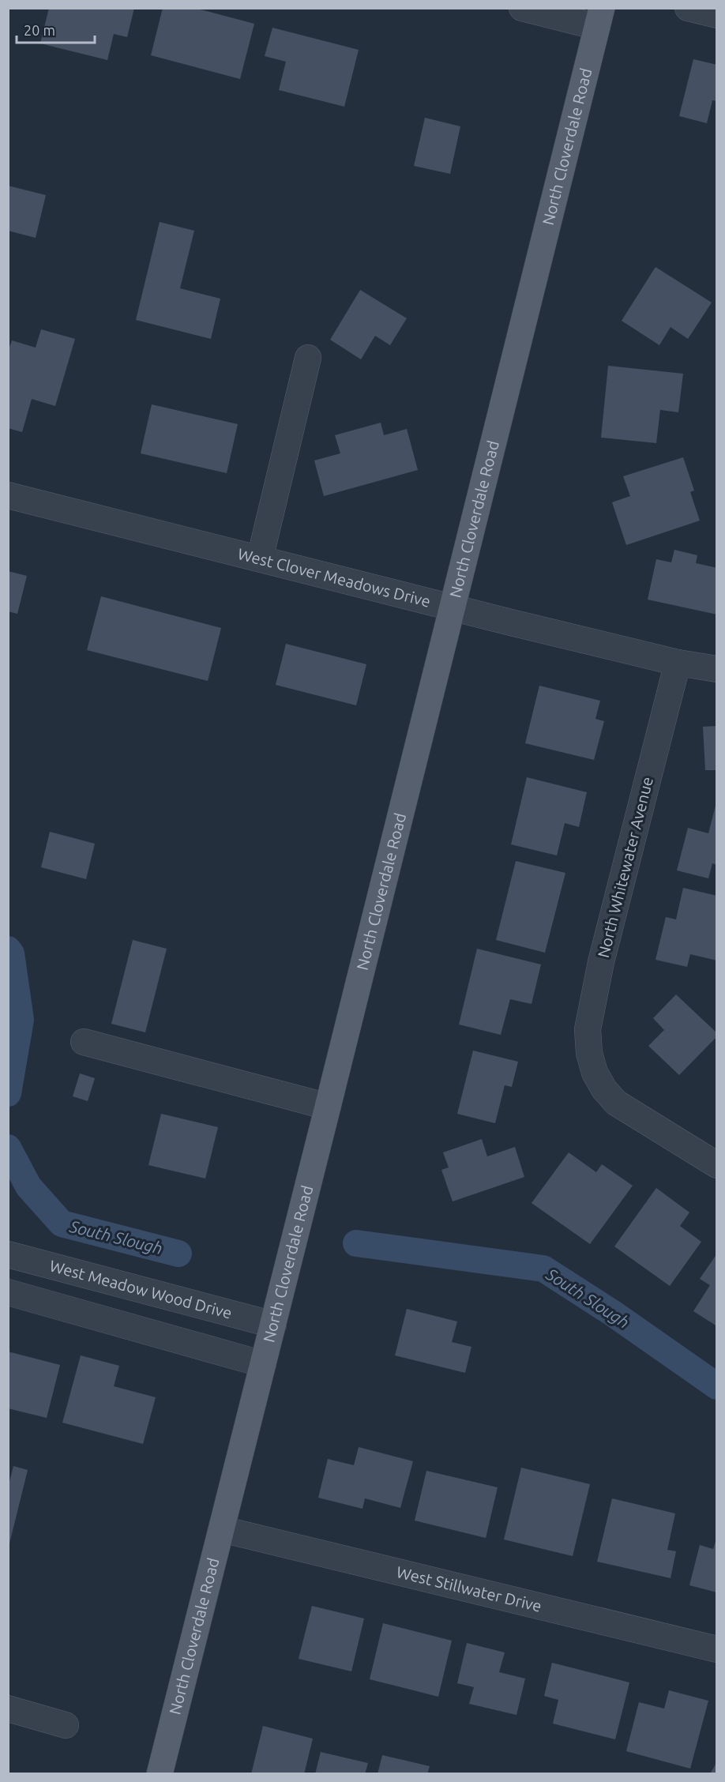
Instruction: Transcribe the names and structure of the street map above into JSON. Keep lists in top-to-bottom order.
{
  "streets": {
    "main road": ["North Cloverdale Road"],
    "street": [
      "West Clover Meadows Drive",
      "North Whitewater Avenue",
      "West Meadow Wood Drive",
      "West Stillwater Drive"
    ]
  },
  "crossings": [
    ["North Cloverdale Road", "West Clover Meadows Drive"],
    ["North Cloverdale Road", "West Meadow Wood Drive"],
    ["North Cloverdale Road", "West Stillwater Drive"],
    ["West Clover Meadows Drive", "North Whitewater Avenue"]
  ],
  "water": ["South Slough"],
  "scale_bar": "20 m"
}
